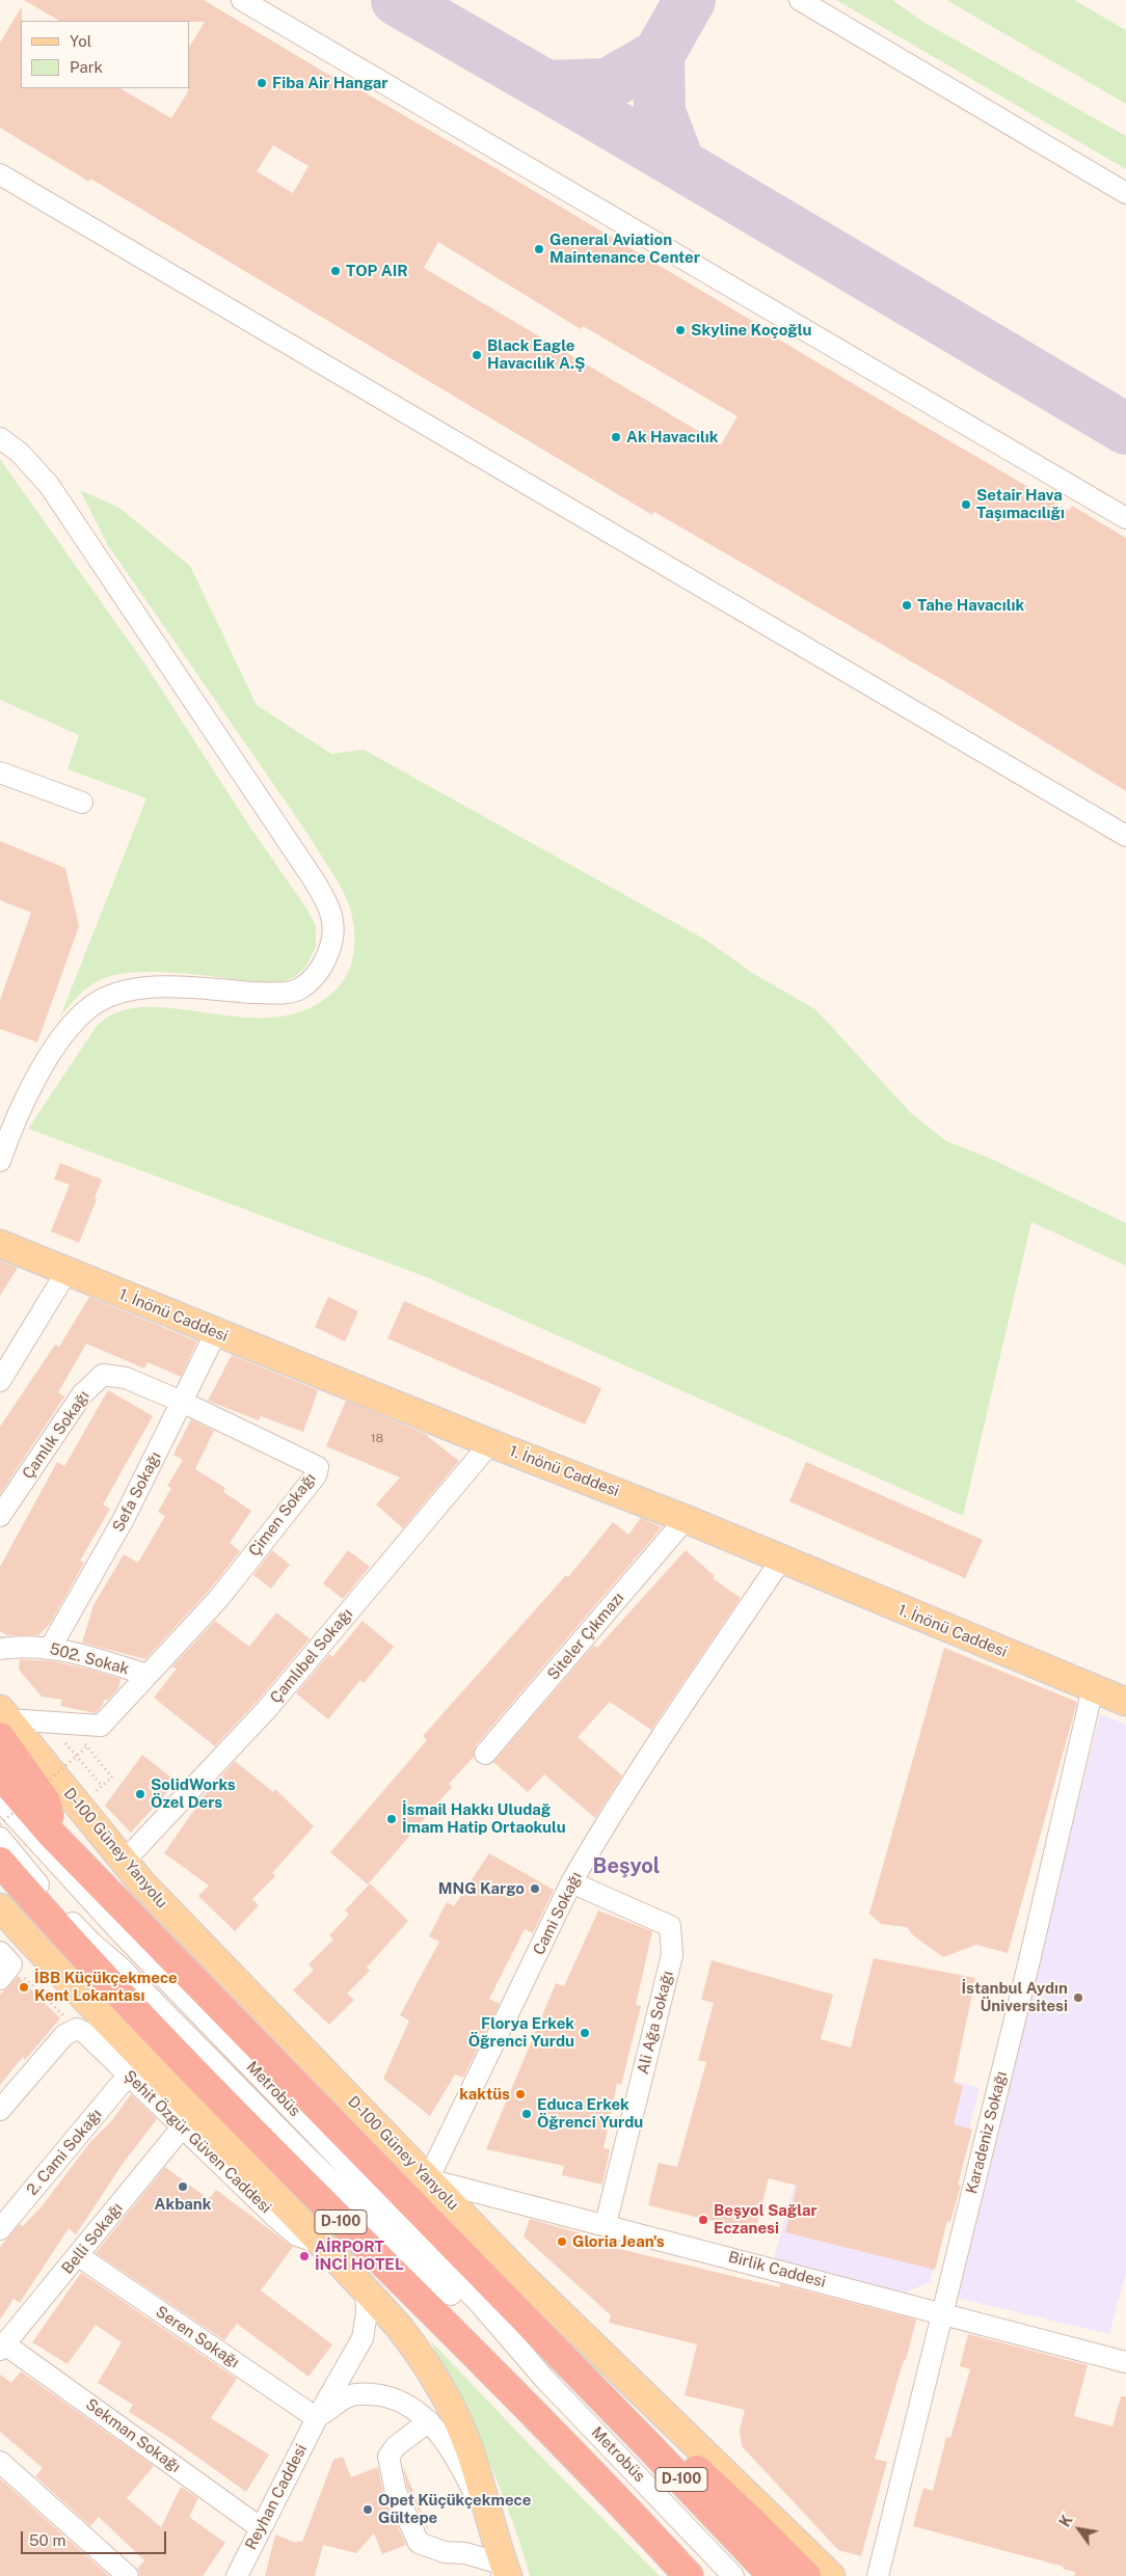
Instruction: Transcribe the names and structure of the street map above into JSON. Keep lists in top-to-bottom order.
{
  "streets": {
    "highway": ["D-100"],
    "main road": ["1. İnönü Caddesi", "D-100 Güney Yanyolu"],
    "street": [
      "Çamlık Sokağı",
      "Sefa Sokağı",
      "Çimen Sokağı",
      "Siteler Çıkmazı",
      "Çamlıbel Sokağı",
      "502. Sokak",
      "Cami Sokağı",
      "Ali Ağa Sokağı",
      "Metrobüs",
      "Karadeniz Sokağı",
      "Şehit Özgür Güven Caddesi",
      "2. Cami Sokağı",
      "Belli Sokağı",
      "Birlik Caddesi",
      "Seren Sokağı",
      "Sekman Sokağı",
      "Reyhan Caddesi"
    ]
  },
  "crossings": [
    ["1. İnönü Caddesi", "Sefa Sokağı"],
    ["1. İnönü Caddesi", "Siteler Çıkmazı"],
    ["1. İnönü Caddesi", "Çamlıbel Sokağı"],
    ["1. İnönü Caddesi", "Cami Sokağı"],
    ["1. İnönü Caddesi", "Karadeniz Sokağı"],
    ["Çamlık Sokağı", "Sefa Sokağı"],
    ["Çamlık Sokağı", "Çimen Sokağı"],
    ["Sefa Sokağı", "Çimen Sokağı"],
    ["Sefa Sokağı", "502. Sokak"],
    ["Çimen Sokağı", "502. Sokak"],
    ["Çamlıbel Sokağı", "D-100 Güney Yanyolu"],
    ["D-100 Güney Yanyolu", "Cami Sokağı"],
    ["D-100 Güney Yanyolu", "Birlik Caddesi"],
    ["Cami Sokağı", "Ali Ağa Sokağı"],
    ["Cami Sokağı", "Birlik Caddesi"],
    ["Ali Ağa Sokağı", "Birlik Caddesi"],
    ["Karadeniz Sokağı", "Birlik Caddesi"],
    ["Şehit Özgür Güven Caddesi", "2. Cami Sokağı"],
    ["Şehit Özgür Güven Caddesi", "Belli Sokağı"],
    ["Belli Sokağı", "Seren Sokağı"],
    ["Belli Sokağı", "Sekman Sokağı"],
    ["Seren Sokağı", "Reyhan Caddesi"],
    ["Sekman Sokağı", "Reyhan Caddesi"]
  ],
  "districts": ["Beşyol"],
  "places": [
    "Fiba Air Hangar",
    "General Aviation Maintenance Center",
    "TOP AIR",
    "Skyline Koçoğlu",
    "Black Eagle Havacılık A.Ş",
    "Ak Havacılık",
    "Setair Hava Taşımacılığı",
    "Tahe Havacılık",
    "SolidWorks Özel Ders",
    "İsmail Hakkı Uludağ İmam Hatip Ortaokulu",
    "MNG Kargo",
    "İBB Küçükçekmece Kent Lokantası",
    "İstanbul Aydın Üniversitesi",
    "Florya Erkek Öğrenci Yurdu",
    "kaktüs",
    "Educa Erkek Öğrenci Yurdu",
    "Akbank",
    "Beşyol Sağlar Eczanesi",
    "Gloria Jean's",
    "AİRPORT İNCİ HOTEL",
    "Opet Küçükçekmece Gültepe"
  ],
  "house_numbers": ["18"],
  "legend": ["Yol", "Park"],
  "scale_bar": "50 m",
  "north": "top left"
}
